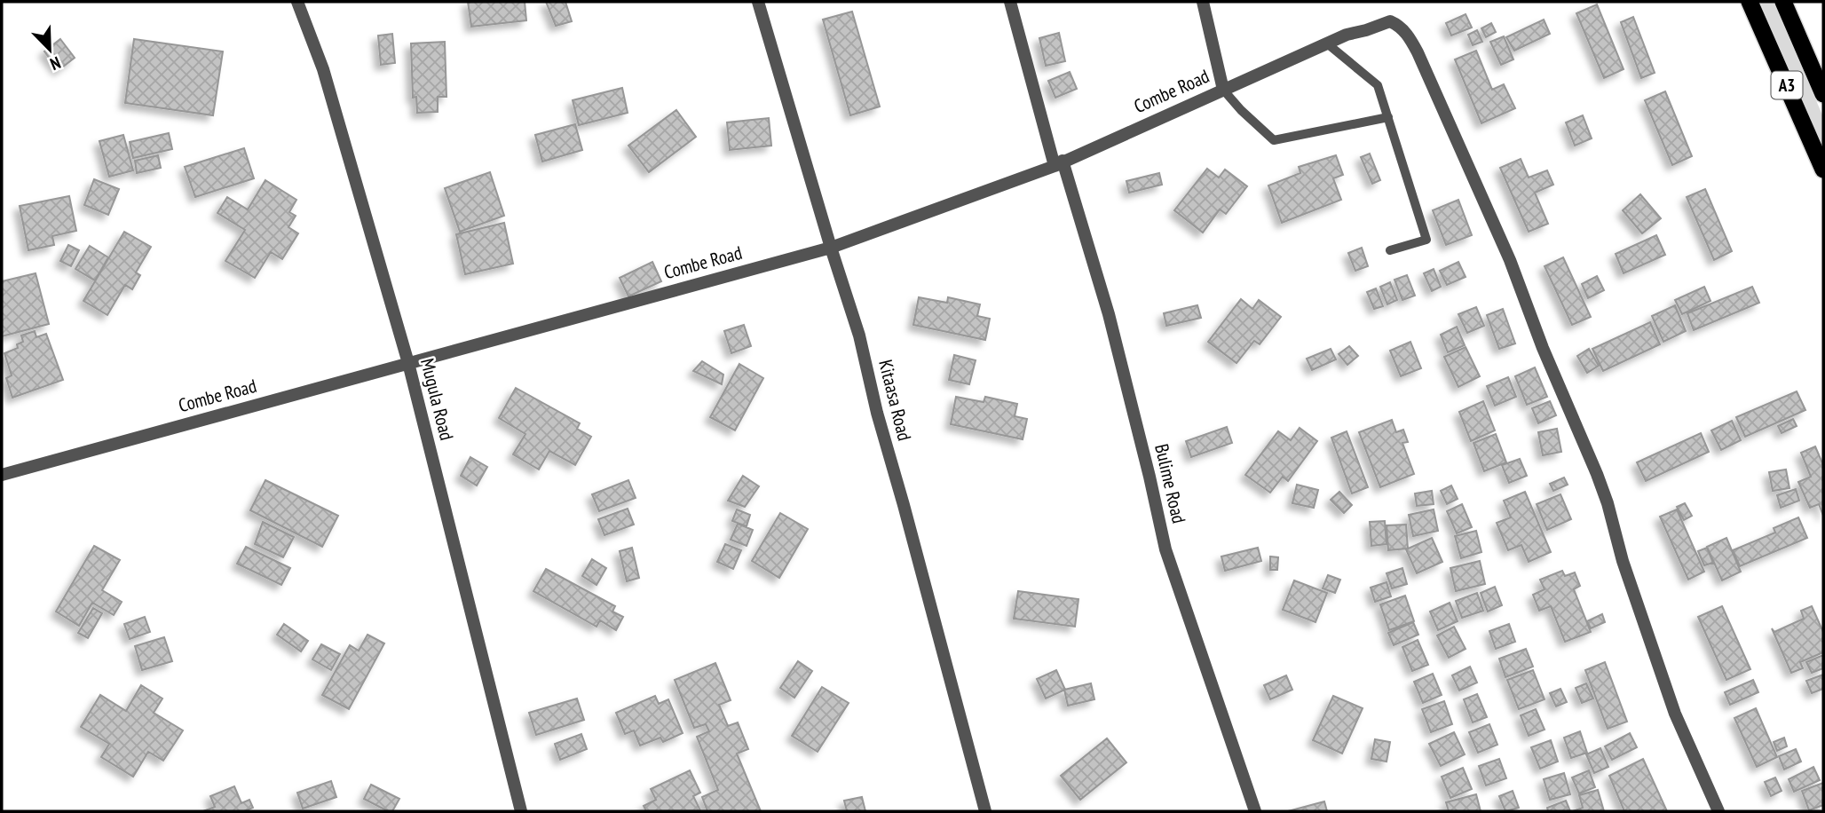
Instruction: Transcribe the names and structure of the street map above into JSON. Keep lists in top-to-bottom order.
{
  "streets": {
    "highway": ["A3"],
    "street": [
      "Combe Road",
      "Mugula Road",
      "Kitaasa Road",
      "Bulime Road"
    ]
  },
  "crossings": [
    ["Combe Road", "Mugula Road"],
    ["Combe Road", "Kitaasa Road"],
    ["Combe Road", "Bulime Road"]
  ],
  "north": "bottom right"
}
